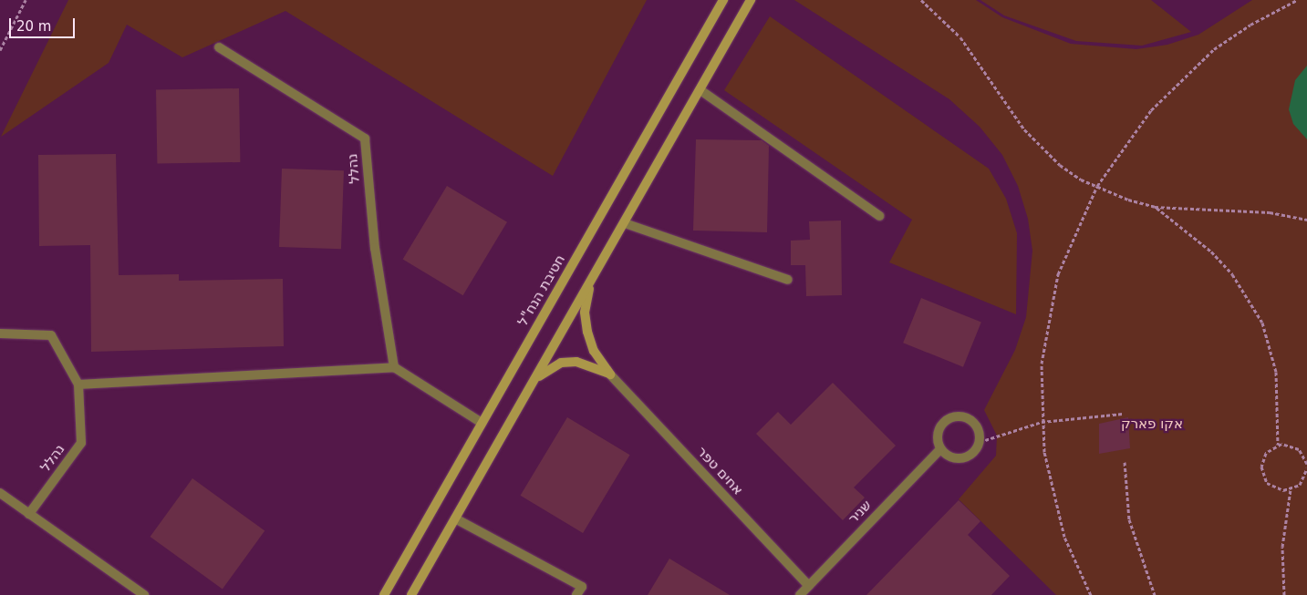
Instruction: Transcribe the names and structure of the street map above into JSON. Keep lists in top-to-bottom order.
{
  "streets": {
    "street": [
      "נהלל",
      "חטיבת הנח\"ל",
      "אחים טפר",
      "שניר"
    ]
  },
  "crossings": [
    ["אחים טפר", "שניר"]
  ],
  "parks": ["אקו פארק"],
  "scale_bar": "20 m"
}
